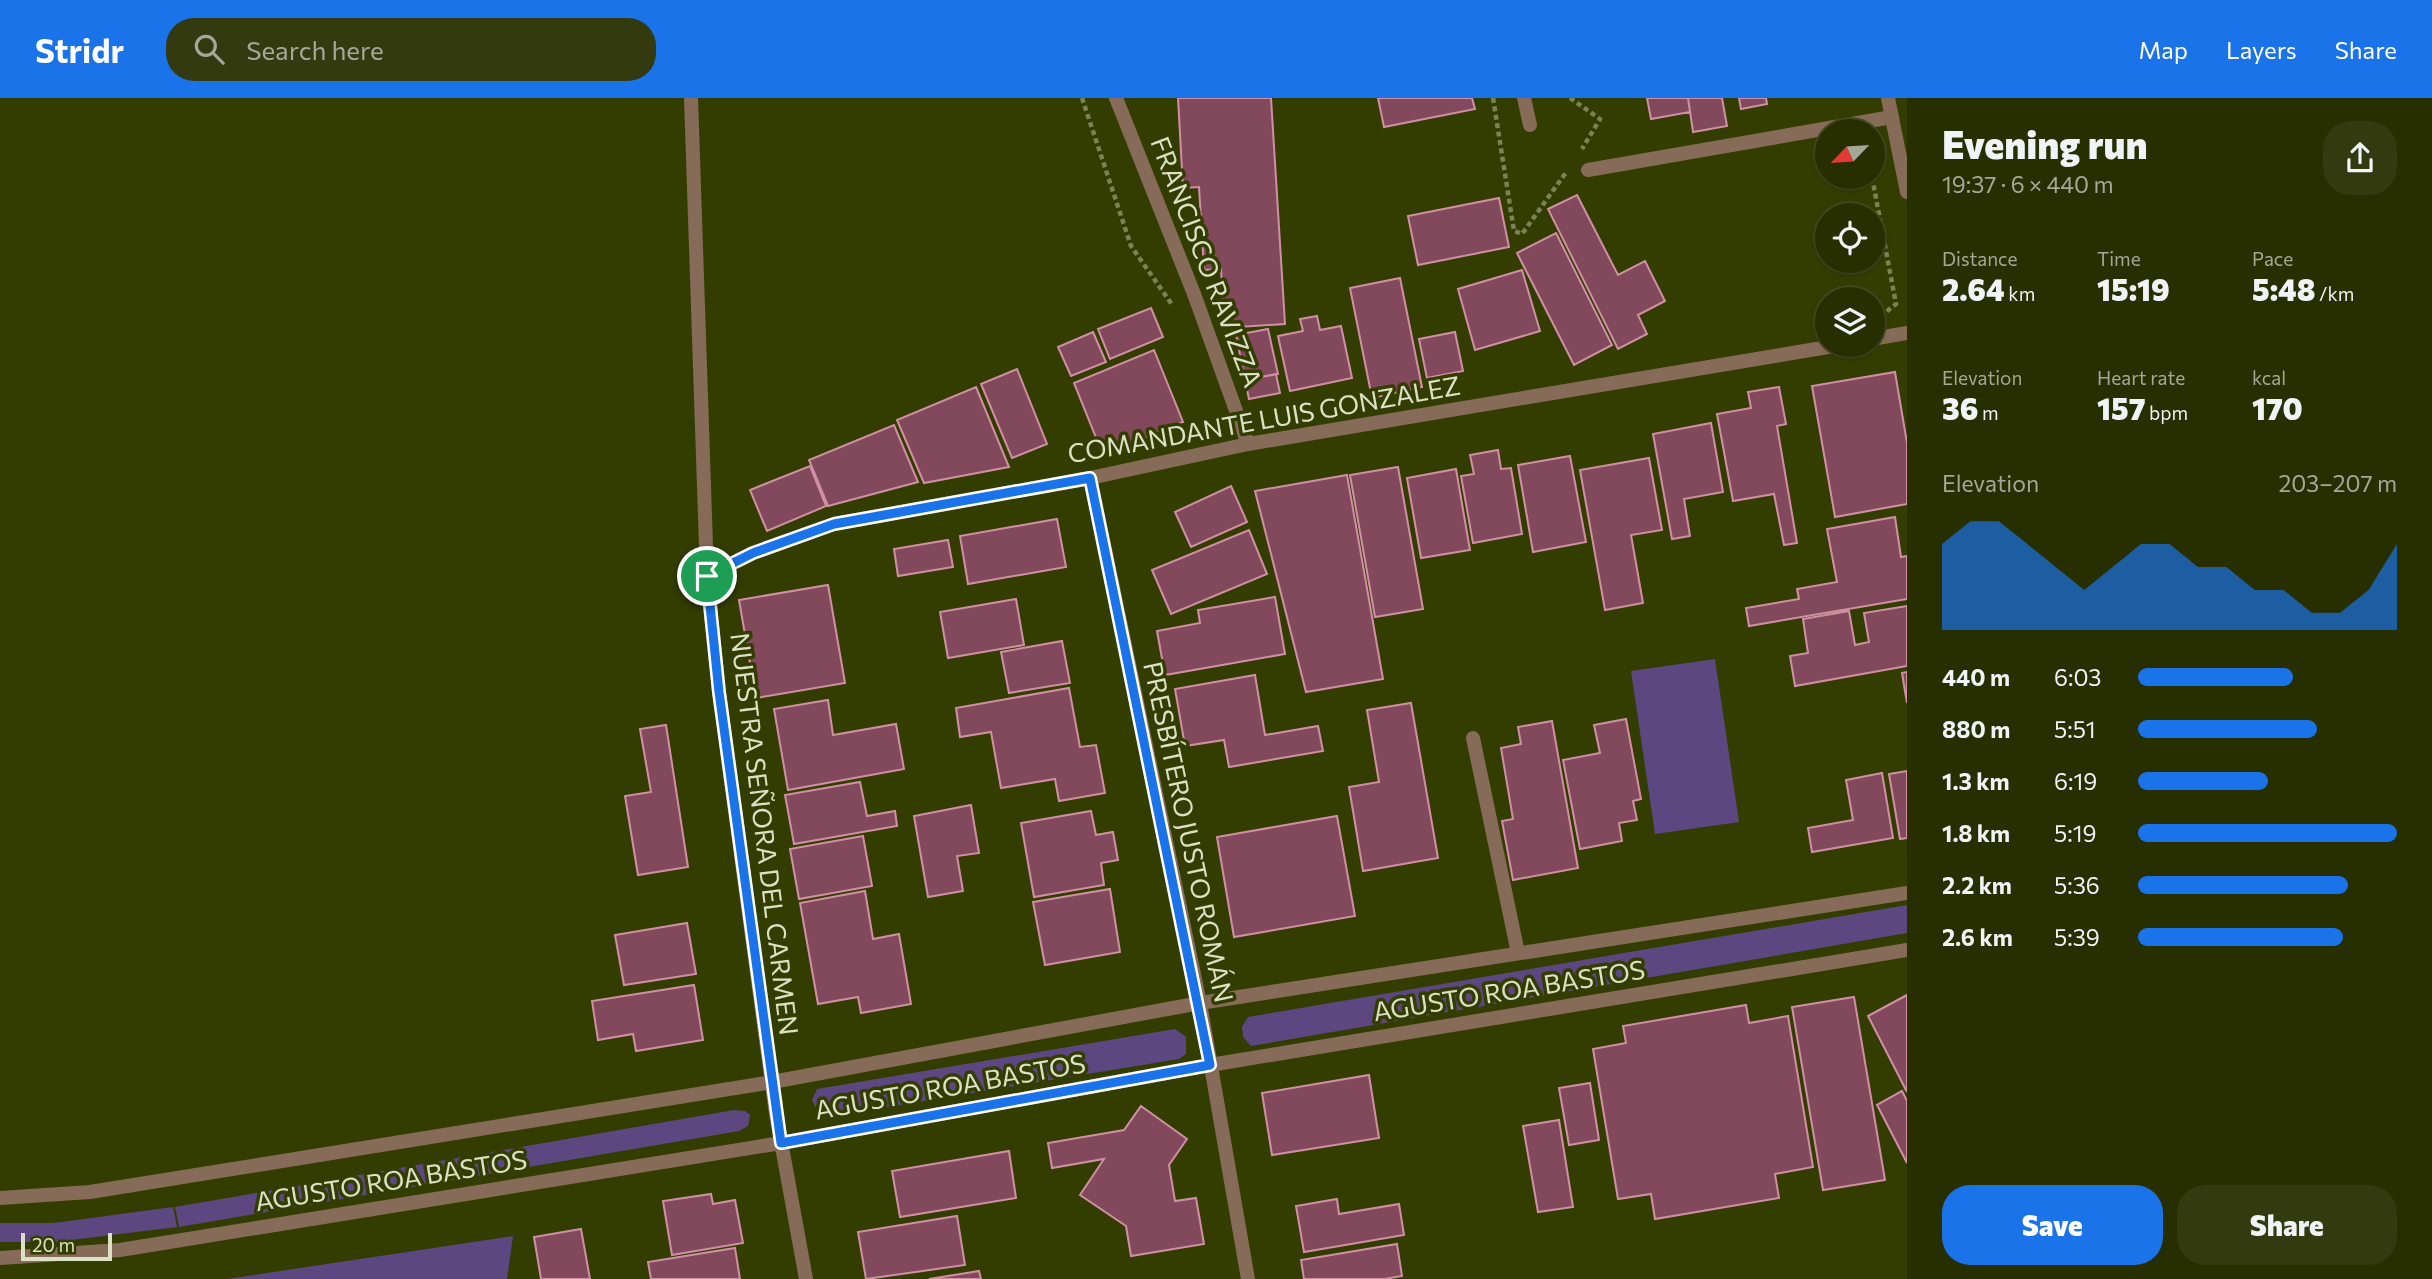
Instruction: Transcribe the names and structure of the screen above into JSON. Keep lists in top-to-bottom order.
{
  "streets": {
    "street": [
      "FRANCISCO RAVIZZA",
      "COMANDANTE LUIS GONZALEZ",
      "PRESBÍTERO JUSTO ROMÁN",
      "NUESTRA SEÑORA DEL CARMEN",
      "AGUSTO ROA BASTOS"
    ]
  },
  "crossings": [
    ["FRANCISCO RAVIZZA", "COMANDANTE LUIS GONZALEZ"],
    ["COMANDANTE LUIS GONZALEZ", "PRESBÍTERO JUSTO ROMÁN"],
    ["COMANDANTE LUIS GONZALEZ", "NUESTRA SEÑORA DEL CARMEN"],
    ["PRESBÍTERO JUSTO ROMÁN", "AGUSTO ROA BASTOS"],
    ["NUESTRA SEÑORA DEL CARMEN", "AGUSTO ROA BASTOS"]
  ],
  "scale_bar": "20 m",
  "north": "bottom left",
  "page": {
    "header": "Stridr",
    "search": "Search here",
    "nav": ["Map", "Layers", "Share"],
    "heading": ["Evening run", "19:37 · 6 × 440 m"],
    "stats": [
      ["Distance", "2.64 km"],
      ["Time", "15:19"],
      ["Pace", "5:48 /km"],
      ["Elevation", "36 m"],
      ["Heart rate", "157 bpm"],
      ["kcal", "170"]
    ],
    "chart": ["Elevation", "203–207 m"],
    "list": [
      {
        "name": "440 m",
        "note": "6:03"
      },
      {
        "name": "880 m",
        "note": "5:51"
      },
      {
        "name": "1.3 km",
        "note": "6:19"
      },
      {
        "name": "1.8 km",
        "note": "5:19"
      },
      {
        "name": "2.2 km",
        "note": "5:36"
      },
      {
        "name": "2.6 km",
        "note": "5:39"
      }
    ],
    "buttons": ["Save", "Share"],
    "scale": "20 m"
  }
}
